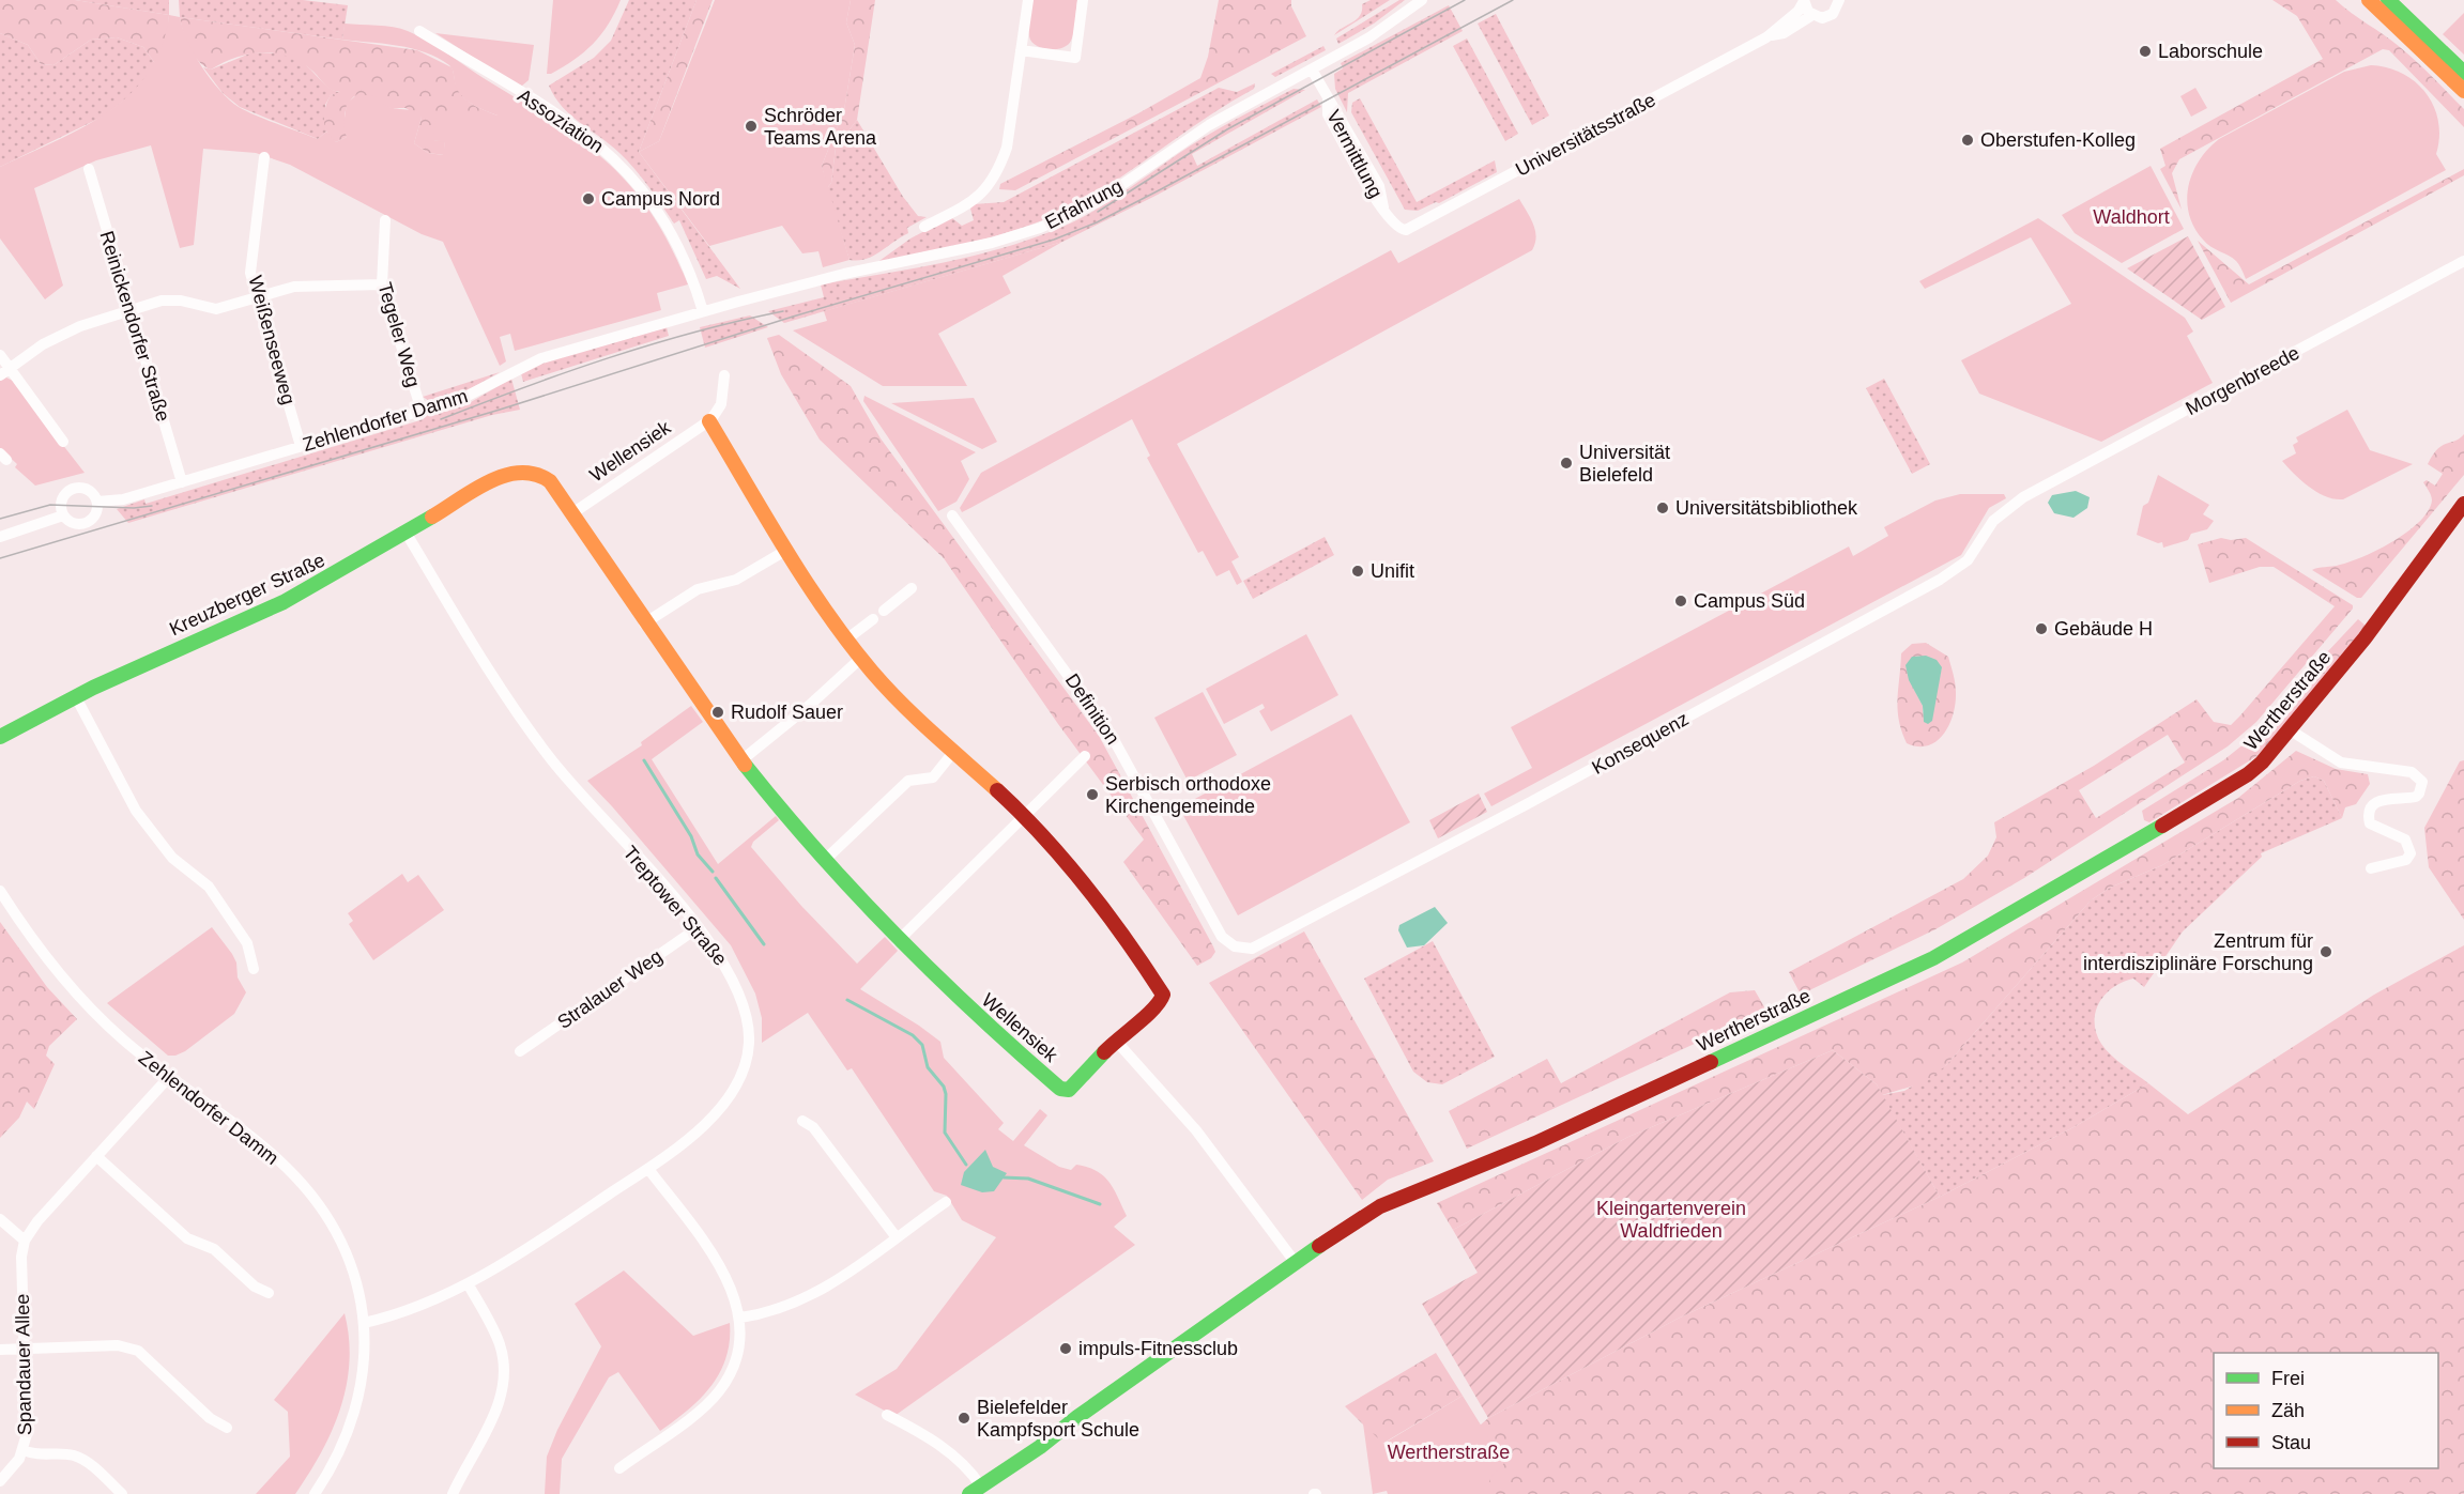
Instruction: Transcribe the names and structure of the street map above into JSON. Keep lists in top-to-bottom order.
{
  "streets": {
    "street": [
      "Assoziation",
      "Universitätsstraße",
      "Vermittlung",
      "Erfahrung",
      "Reinickendorfer Straße",
      "Tegeler Weg",
      "Weißenseeweg",
      "Morgenbreede",
      "Zehlendorfer Damm",
      "Wellensiek",
      "Kreuzberger Straße",
      "Wertherstraße",
      "Definition",
      "Konsequenz",
      "Treptower Straße",
      "Stralauer Weg",
      "Spandauer Allee"
    ]
  },
  "crossings": [
    ["Assoziation", "Erfahrung"],
    ["Assoziation", "Zehlendorfer Damm"],
    ["Universitätsstraße", "Vermittlung"],
    ["Vermittlung", "Erfahrung"],
    ["Erfahrung", "Zehlendorfer Damm"],
    ["Reinickendorfer Straße", "Zehlendorfer Damm"],
    ["Tegeler Weg", "Zehlendorfer Damm"],
    ["Weißenseeweg", "Zehlendorfer Damm"],
    ["Morgenbreede", "Konsequenz"],
    ["Zehlendorfer Damm", "Treptower Straße"],
    ["Wellensiek", "Kreuzberger Straße"],
    ["Kreuzberger Straße", "Treptower Straße"],
    ["Definition", "Konsequenz"],
    ["Treptower Straße", "Stralauer Weg"]
  ],
  "parks": ["Waldhort", "Kleingartenverein Waldfrieden", "Wertherstraße"],
  "places": [
    "Laborschule",
    "Schröder Teams Arena",
    "Oberstufen-Kolleg",
    "Campus Nord",
    "Universität Bielefeld",
    "Universitätsbibliothek",
    "Unifit",
    "Campus Süd",
    "Gebäude H",
    "Rudolf Sauer",
    "Serbisch orthodoxe Kirchengemeinde",
    "Zentrum für interdisziplinäre Forschung",
    "impuls-Fitnessclub",
    "Bielefelder Kampfsport Schule"
  ],
  "legend": ["Frei", "Zäh", "Stau"]
}
